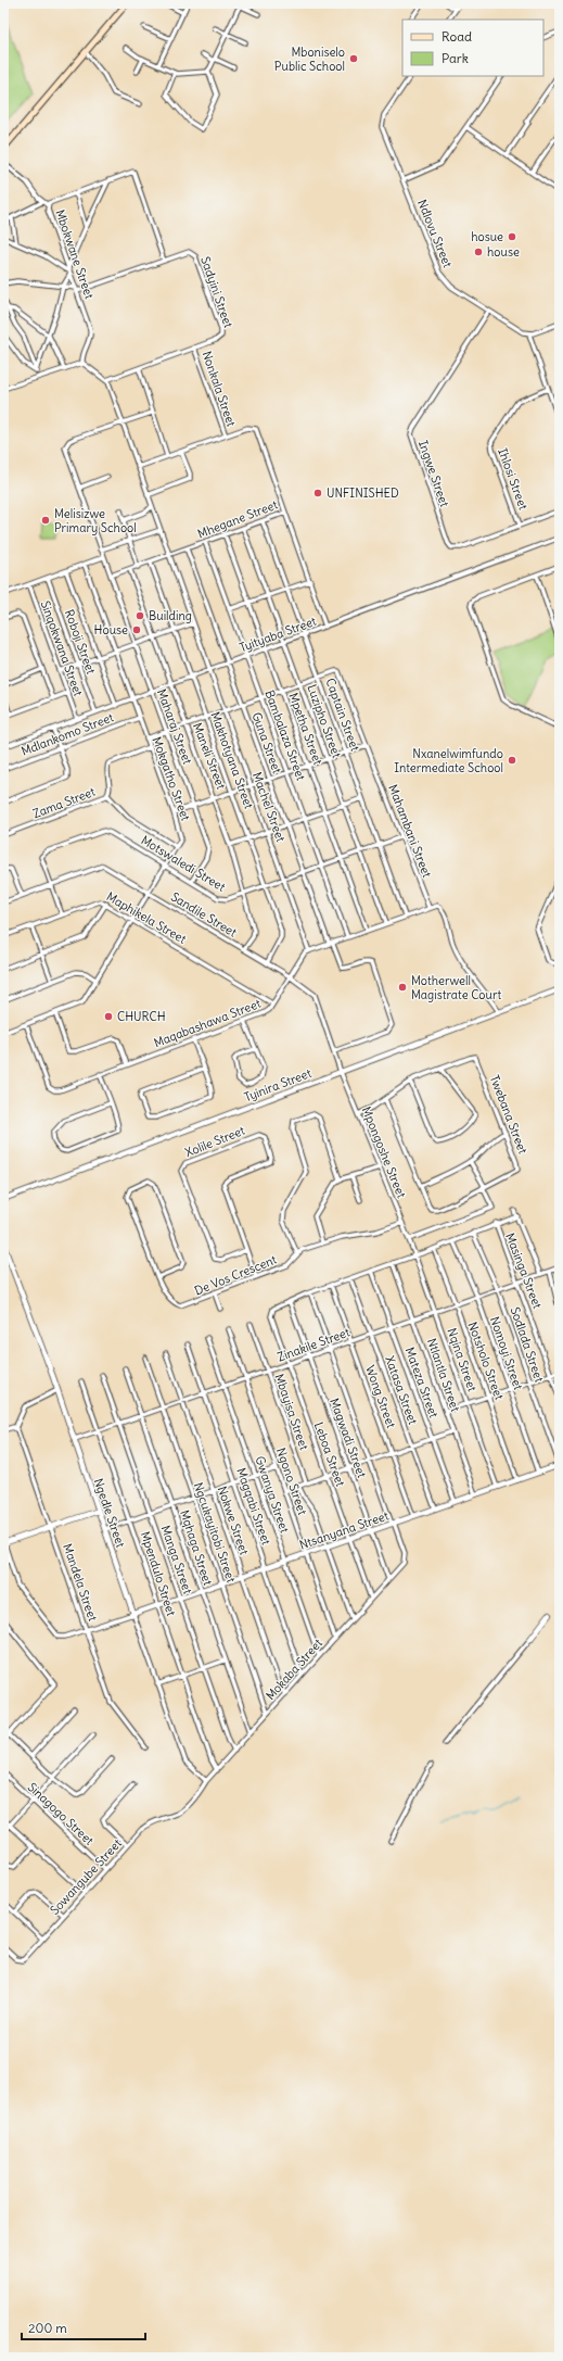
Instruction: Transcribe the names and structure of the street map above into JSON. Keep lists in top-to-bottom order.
{
  "streets": {
    "street": [
      "Ndlovu Street",
      "Mbokwane Street",
      "Sadyini Street",
      "Nonkala Street",
      "Ingwe Street",
      "Ihlosi Street",
      "Mhegane Street",
      "Tyityaba Street",
      "Roboji Street",
      "Sinqokwana Street",
      "Captain Street",
      "Luzipho Street",
      "Maharaj Street",
      "Mpetha Street",
      "Mdlankomo Street",
      "Bambalaza Street",
      "Guna Street",
      "Maneli Street",
      "Makhotyana Street",
      "Mokgatho Street",
      "Zama Street",
      "Machel Street",
      "Mahambani Street",
      "Motswaledi Street",
      "Sandile Street",
      "Maphikela Street",
      "Maqabashawa Street",
      "Tyinira Street",
      "Twebana Street",
      "Xolile Street",
      "Mpongoshe Street",
      "Masinga Street",
      "De Vos Crescent",
      "Zinakile Street",
      "Sodlada Street",
      "Nomoyi Street",
      "Nqina Street",
      "Notsholo Street",
      "Ntlantla Street",
      "Mateza Street",
      "Xatasa Street",
      "Wong Street",
      "Mbayisa Street",
      "Magwadi Street",
      "Leboa Street",
      "Ngono Street",
      "Gwanya Street",
      "Magqabi Street",
      "Ngedle Street",
      "Nokwe Street",
      "Ntsanyana Street",
      "Ngcukayitobi Street",
      "Mqhaga Street",
      "Manga Street",
      "Mpendulo Street",
      "Mandela Street",
      "Mokaba Street",
      "Sinagogo Street",
      "Sowangube Street"
    ]
  },
  "crossings": [
    ["Ndlovu Street", "Ingwe Street"],
    ["Mbokwane Street", "Sadyini Street"],
    ["Sadyini Street", "Nonkala Street"],
    ["Nonkala Street", "Mhegane Street"],
    ["Ingwe Street", "Ihlosi Street"],
    ["Mhegane Street", "Captain Street"],
    ["Mhegane Street", "Luzipho Street"],
    ["Mhegane Street", "Maharaj Street"],
    ["Mhegane Street", "Mpetha Street"],
    ["Mhegane Street", "Bambalaza Street"],
    ["Mhegane Street", "Guna Street"],
    ["Mhegane Street", "Maneli Street"],
    ["Mhegane Street", "Makhotyana Street"],
    ["Tyityaba Street", "Roboji Street"],
    ["Tyityaba Street", "Sinqokwana Street"],
    ["Tyityaba Street", "Captain Street"],
    ["Tyityaba Street", "Luzipho Street"],
    ["Tyityaba Street", "Maharaj Street"],
    ["Tyityaba Street", "Mpetha Street"],
    ["Tyityaba Street", "Bambalaza Street"],
    ["Tyityaba Street", "Guna Street"],
    ["Tyityaba Street", "Maneli Street"],
    ["Tyityaba Street", "Makhotyana Street"],
    ["Tyityaba Street", "Mokgatho Street"],
    ["Tyityaba Street", "Machel Street"],
    ["Captain Street", "Mahambani Street"],
    ["Captain Street", "Motswaledi Street"],
    ["Captain Street", "Maqabashawa Street"],
    ["Luzipho Street", "Motswaledi Street"],
    ["Luzipho Street", "Maqabashawa Street"],
    ["Maharaj Street", "Motswaledi Street"],
    ["Mpetha Street", "Motswaledi Street"],
    ["Mpetha Street", "Maqabashawa Street"],
    ["Mdlankomo Street", "Mokgatho Street"],
    ["Bambalaza Street", "Motswaledi Street"],
    ["Bambalaza Street", "Maqabashawa Street"],
    ["Guna Street", "Motswaledi Street"],
    ["Guna Street", "Sandile Street"],
    ["Guna Street", "Maqabashawa Street"],
    ["Maneli Street", "Motswaledi Street"],
    ["Maneli Street", "Sandile Street"],
    ["Makhotyana Street", "Motswaledi Street"],
    ["Makhotyana Street", "Sandile Street"],
    ["Mokgatho Street", "Zama Street"],
    ["Mokgatho Street", "Motswaledi Street"],
    ["Mokgatho Street", "Sandile Street"],
    ["Mokgatho Street", "Maphikela Street"],
    ["Mokgatho Street", "Maqabashawa Street"],
    ["Machel Street", "Motswaledi Street"],
    ["Machel Street", "Maqabashawa Street"],
    ["Mahambani Street", "Motswaledi Street"],
    ["Mahambani Street", "Maqabashawa Street"],
    ["Motswaledi Street", "Sandile Street"],
    ["Motswaledi Street", "Maphikela Street"],
    ["Sandile Street", "Maqabashawa Street"],
    ["Sandile Street", "Tyinira Street"],
    ["Sandile Street", "Mpongoshe Street"],
    ["Maphikela Street", "Maqabashawa Street"],
    ["Tyinira Street", "Mpongoshe Street"],
    ["Twebana Street", "Mpongoshe Street"],
    ["Xolile Street", "De Vos Crescent"],
    ["Mpongoshe Street", "De Vos Crescent"],
    ["Mpongoshe Street", "Nqina Street"],
    ["Masinga Street", "Zinakile Street"],
    ["Zinakile Street", "Sodlada Street"],
    ["Zinakile Street", "Nomoyi Street"],
    ["Zinakile Street", "Nqina Street"],
    ["Zinakile Street", "Notsholo Street"],
    ["Zinakile Street", "Ntlantla Street"],
    ["Zinakile Street", "Mateza Street"],
    ["Zinakile Street", "Xatasa Street"],
    ["Zinakile Street", "Wong Street"],
    ["Zinakile Street", "Mbayisa Street"],
    ["Zinakile Street", "Magwadi Street"],
    ["Zinakile Street", "Leboa Street"],
    ["Zinakile Street", "Ngono Street"],
    ["Zinakile Street", "Gwanya Street"],
    ["Zinakile Street", "Magqabi Street"],
    ["Zinakile Street", "Ngedle Street"],
    ["Zinakile Street", "Nokwe Street"],
    ["Zinakile Street", "Ngcukayitobi Street"],
    ["Zinakile Street", "Mqhaga Street"],
    ["Zinakile Street", "Manga Street"],
    ["Zinakile Street", "Mpendulo Street"],
    ["Zinakile Street", "Mokaba Street"],
    ["Sodlada Street", "Ntsanyana Street"],
    ["Nomoyi Street", "Ntsanyana Street"],
    ["Nqina Street", "Ntsanyana Street"],
    ["Notsholo Street", "Ntsanyana Street"],
    ["Ntlantla Street", "Ntsanyana Street"],
    ["Mateza Street", "Ntsanyana Street"],
    ["Xatasa Street", "Ntsanyana Street"],
    ["Wong Street", "Ntsanyana Street"],
    ["Magwadi Street", "Leboa Street"],
    ["Magwadi Street", "Ntsanyana Street"],
    ["Magwadi Street", "Mokaba Street"],
    ["Leboa Street", "Ntsanyana Street"],
    ["Leboa Street", "Mokaba Street"],
    ["Ngono Street", "Ntsanyana Street"],
    ["Ngono Street", "Mokaba Street"],
    ["Gwanya Street", "Ntsanyana Street"],
    ["Gwanya Street", "Mokaba Street"],
    ["Magqabi Street", "Ntsanyana Street"],
    ["Magqabi Street", "Mokaba Street"],
    ["Ngedle Street", "Ntsanyana Street"],
    ["Ngedle Street", "Mokaba Street"],
    ["Nokwe Street", "Ntsanyana Street"],
    ["Nokwe Street", "Mokaba Street"],
    ["Ntsanyana Street", "Ngcukayitobi Street"],
    ["Ntsanyana Street", "Mqhaga Street"],
    ["Ntsanyana Street", "Manga Street"],
    ["Ntsanyana Street", "Mpendulo Street"],
    ["Ntsanyana Street", "Mokaba Street"],
    ["Ngcukayitobi Street", "Mokaba Street"],
    ["Mqhaga Street", "Mokaba Street"],
    ["Manga Street", "Mokaba Street"],
    ["Mpendulo Street", "Mokaba Street"],
    ["Mokaba Street", "Sowangube Street"],
    ["Sinagogo Street", "Sowangube Street"]
  ],
  "places": [
    "Mboniselo Public School",
    "hosue",
    "house",
    "UNFINISHED",
    "Melisizwe Primary School",
    "Building",
    "House",
    "Nxanelwimfundo Intermediate School",
    "Motherwell Magistrate Court",
    "CHURCH"
  ],
  "legend": ["Road", "Park"],
  "scale_bar": "200 m"
}
